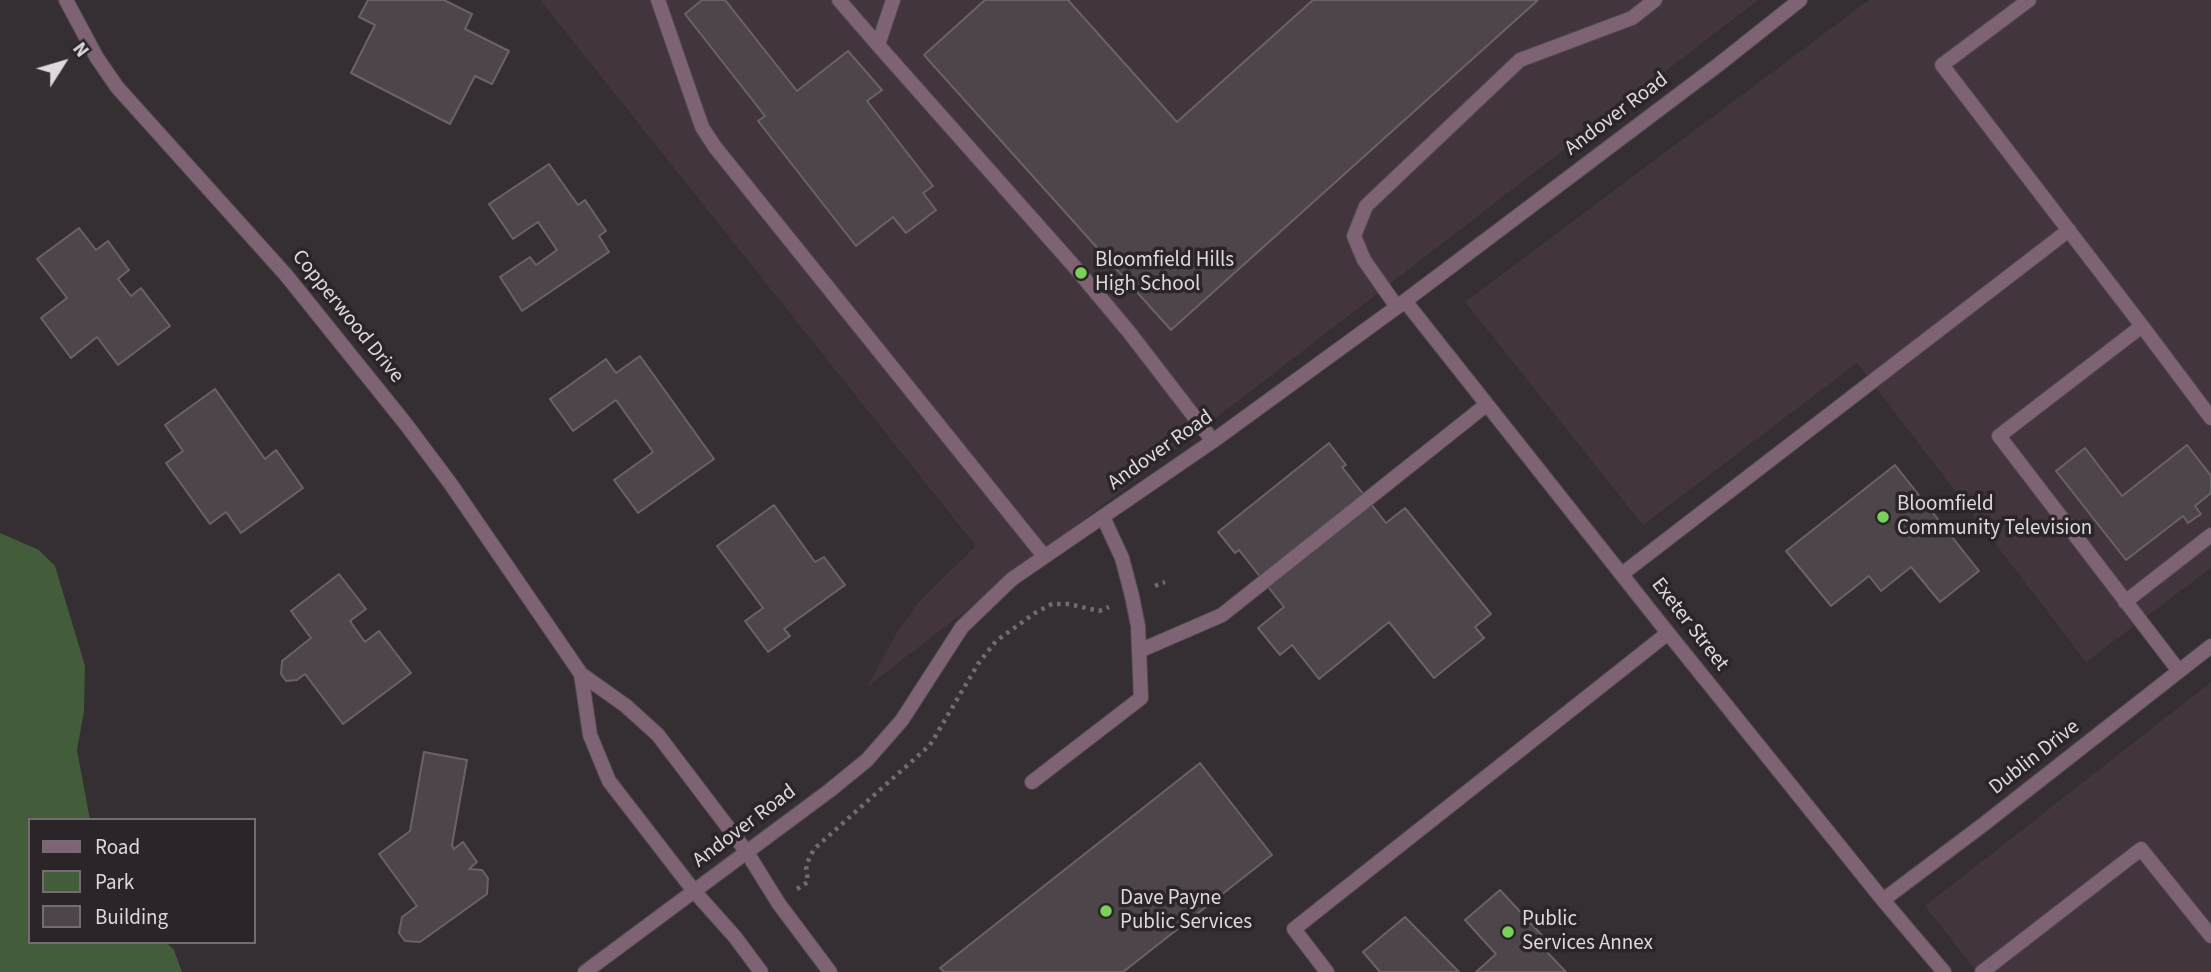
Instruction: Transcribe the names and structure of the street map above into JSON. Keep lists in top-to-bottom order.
{
  "streets": {
    "street": [
      "Andover Road",
      "Copperwood Drive",
      "Exeter Street",
      "Dublin Drive"
    ]
  },
  "crossings": [
    ["Andover Road", "Copperwood Drive"],
    ["Andover Road", "Exeter Street"],
    ["Exeter Street", "Dublin Drive"]
  ],
  "places": [
    "Bloomfield Hills High School",
    "Bloomfield Community Television",
    "Dave Payne Public Services",
    "Public Services Annex"
  ],
  "legend": ["Road", "Park", "Building"],
  "north": "top right"
}
